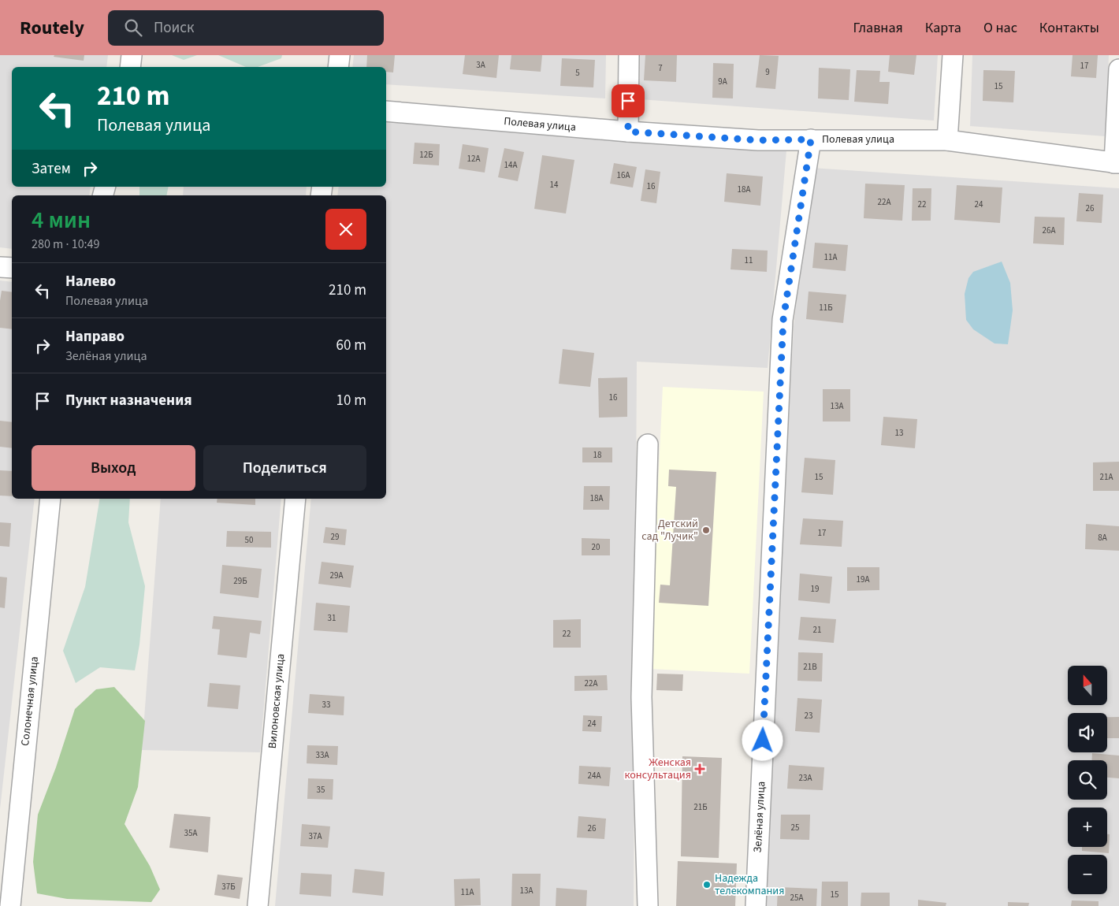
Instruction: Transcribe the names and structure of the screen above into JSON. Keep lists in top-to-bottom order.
{
  "streets": {
    "street": [
      "Полевая улица",
      "Солонечная улица",
      "Вилоновская улица",
      "Зелёная улица"
    ]
  },
  "crossings": [
    ["Полевая улица", "Зелёная улица"]
  ],
  "places": {
    "other": ["Детский сад \"Лучик\"", "Надежда телекомпания"],
    "health": ["Женская консультация"]
  },
  "house_numbers": [
    "3А",
    "17",
    "7",
    "9",
    "5",
    "9А",
    "15",
    "12Б",
    "12А",
    "14А",
    "16А",
    "14",
    "16",
    "18А",
    "22А",
    "22",
    "24",
    "26",
    "26А",
    "11А",
    "11",
    "11Б",
    "16",
    "13А",
    "13",
    "18",
    "15",
    "21А",
    "18А",
    "17",
    "29",
    "8А",
    "50",
    "20",
    "29А",
    "19А",
    "29Б",
    "19",
    "31",
    "21",
    "22",
    "21В",
    "22А",
    "33",
    "23",
    "24",
    "33А",
    "24А",
    "23А",
    "35",
    "21Б",
    "25",
    "26",
    "35А",
    "37А",
    "37Б",
    "13А",
    "11А",
    "15",
    "25А"
  ],
  "north": "top",
  "page": {
    "header": "Routely",
    "search": "Поиск",
    "nav": [
      "Главная",
      "Карта",
      "О нас",
      "Контакты"
    ],
    "turn": ["210 m", "Полевая улица"],
    "then": "Затем",
    "heading": ["4 мин", "280 m · 10:49"],
    "list": [
      {
        "name": "Налево",
        "note": "Полевая улица",
        "value": "210 m"
      },
      {
        "name": "Направо",
        "note": "Зелёная улица",
        "value": "60 m"
      },
      {
        "name": "Пункт назначения",
        "value": "10 m"
      }
    ],
    "buttons": ["Выход", "Поделиться"],
    "map_buttons": ["+", "−"]
  }
}
